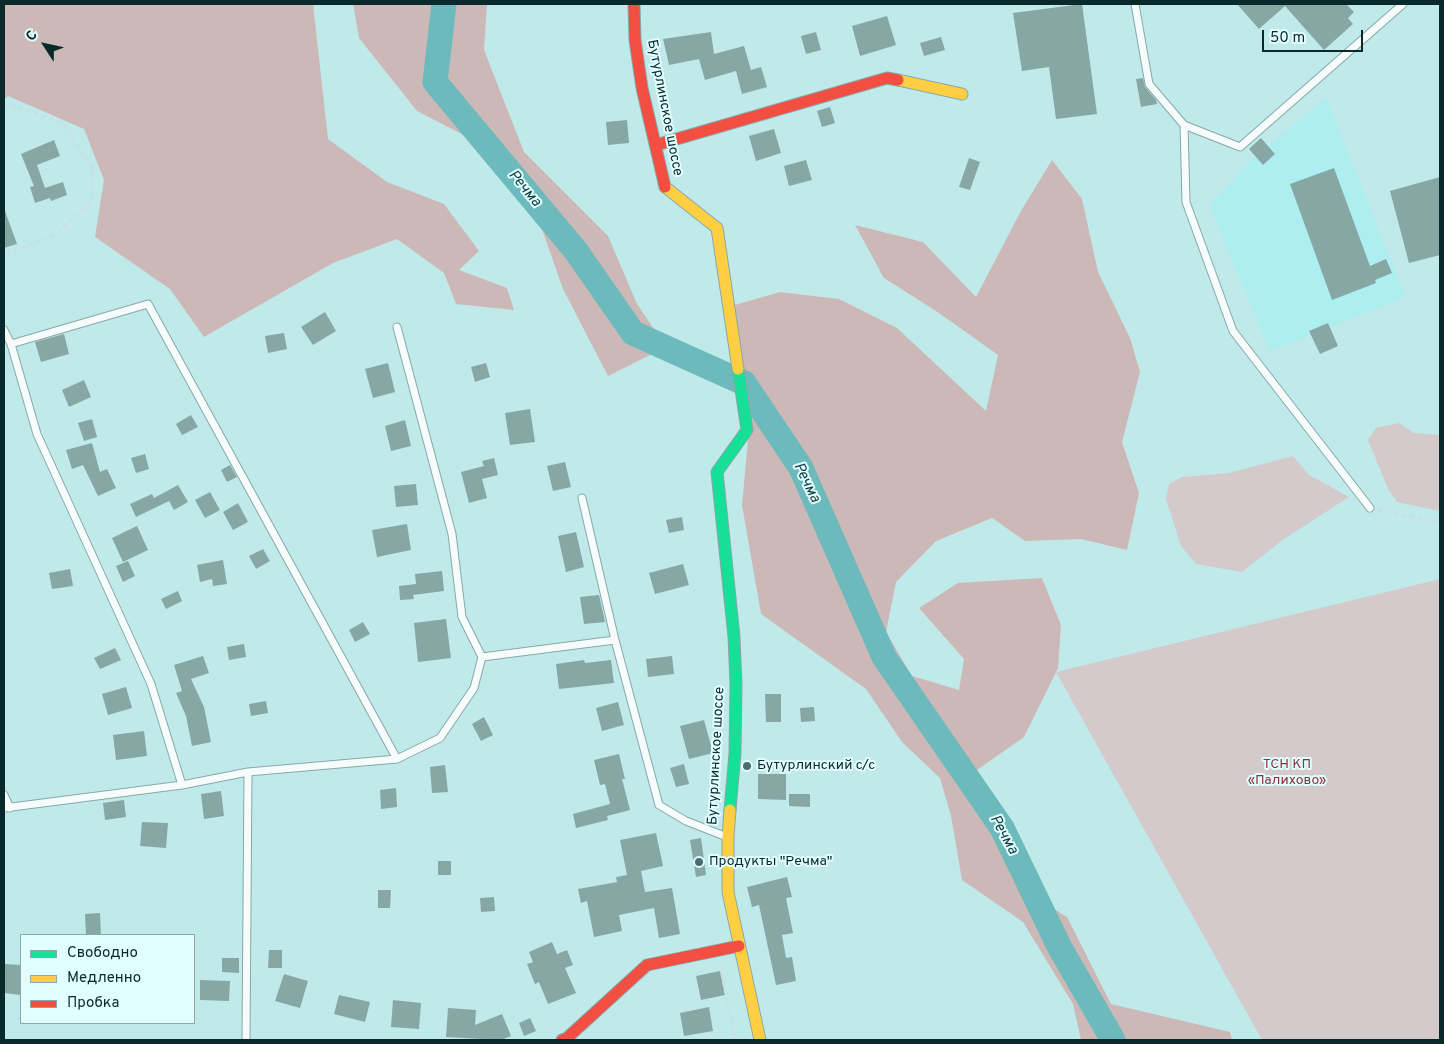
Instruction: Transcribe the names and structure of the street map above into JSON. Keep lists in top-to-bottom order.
{
  "streets": {
    "main road": ["Бутурлинское шоссе"]
  },
  "water": ["Речма"],
  "parks": ["ТСН КП «Палихово»"],
  "places": ["Бутурлинский с/с", "Продукты \"Речма\""],
  "legend": ["Свободно", "Медленно", "Пробка"],
  "scale_bar": "50 m",
  "north": "top left"
}
